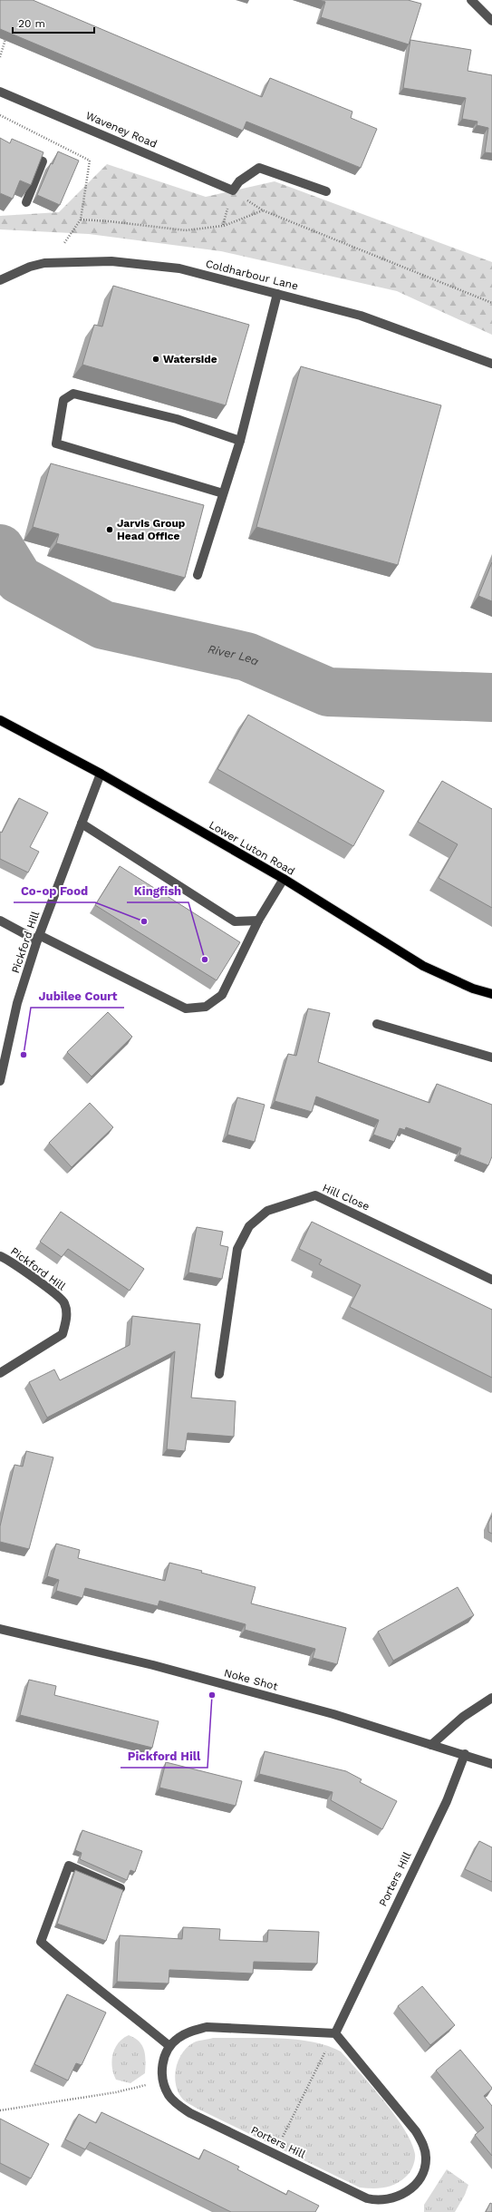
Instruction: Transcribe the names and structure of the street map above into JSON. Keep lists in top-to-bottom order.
{
  "streets": {
    "main road": ["Lower Luton Road"],
    "street": [
      "Waveney Road",
      "Coldharbour Lane",
      "Pickford Hill",
      "Hill Close",
      "Noke Shot",
      "Porters Hill"
    ]
  },
  "crossings": [
    ["Lower Luton Road", "Pickford Hill"],
    ["Noke Shot", "Porters Hill"]
  ],
  "water": ["River Lea"],
  "places": [
    "Waterside",
    "Jarvis Group Head Office",
    "Co-op Food",
    "Kingfish",
    "Jubilee Court",
    "Pickford Hill"
  ],
  "scale_bar": "20 m"
}
